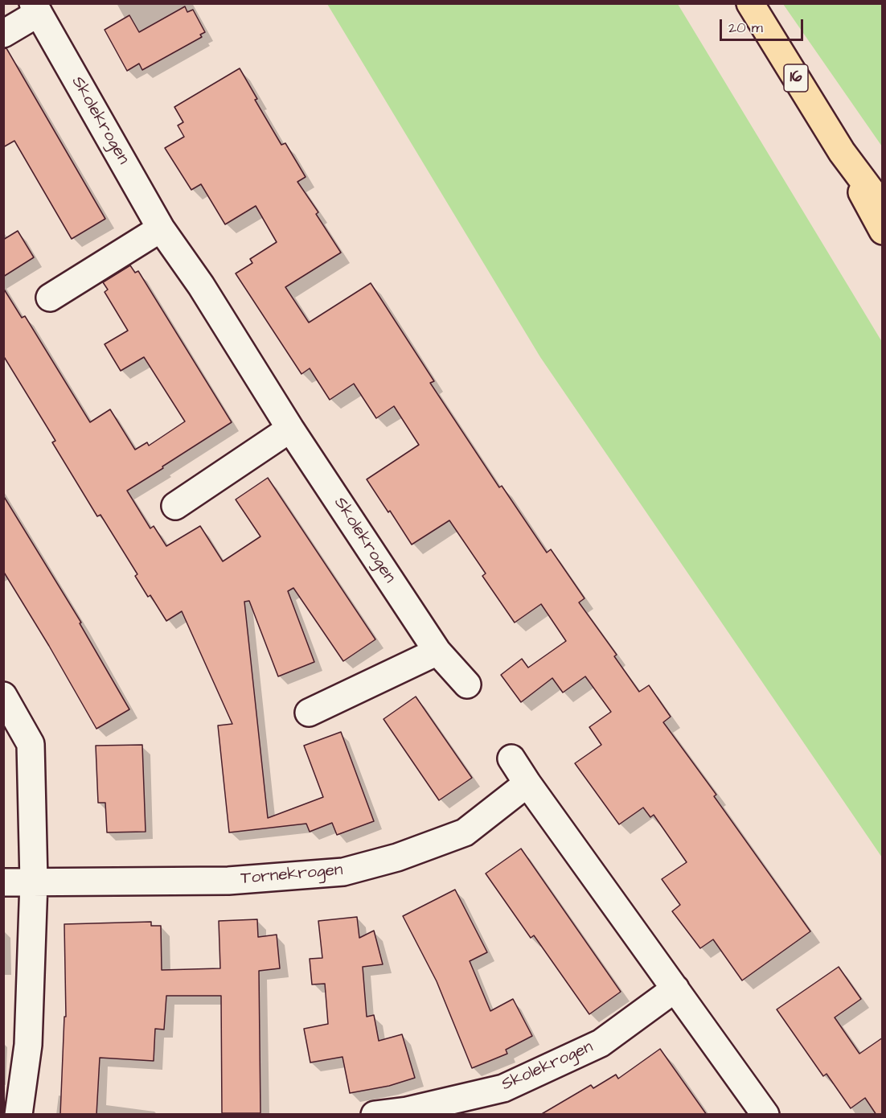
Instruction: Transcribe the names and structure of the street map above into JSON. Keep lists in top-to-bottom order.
{
  "streets": {
    "highway": ["16"],
    "street": ["Skolekrogen", "Tornekrogen"]
  },
  "scale_bar": "20 m"
}
